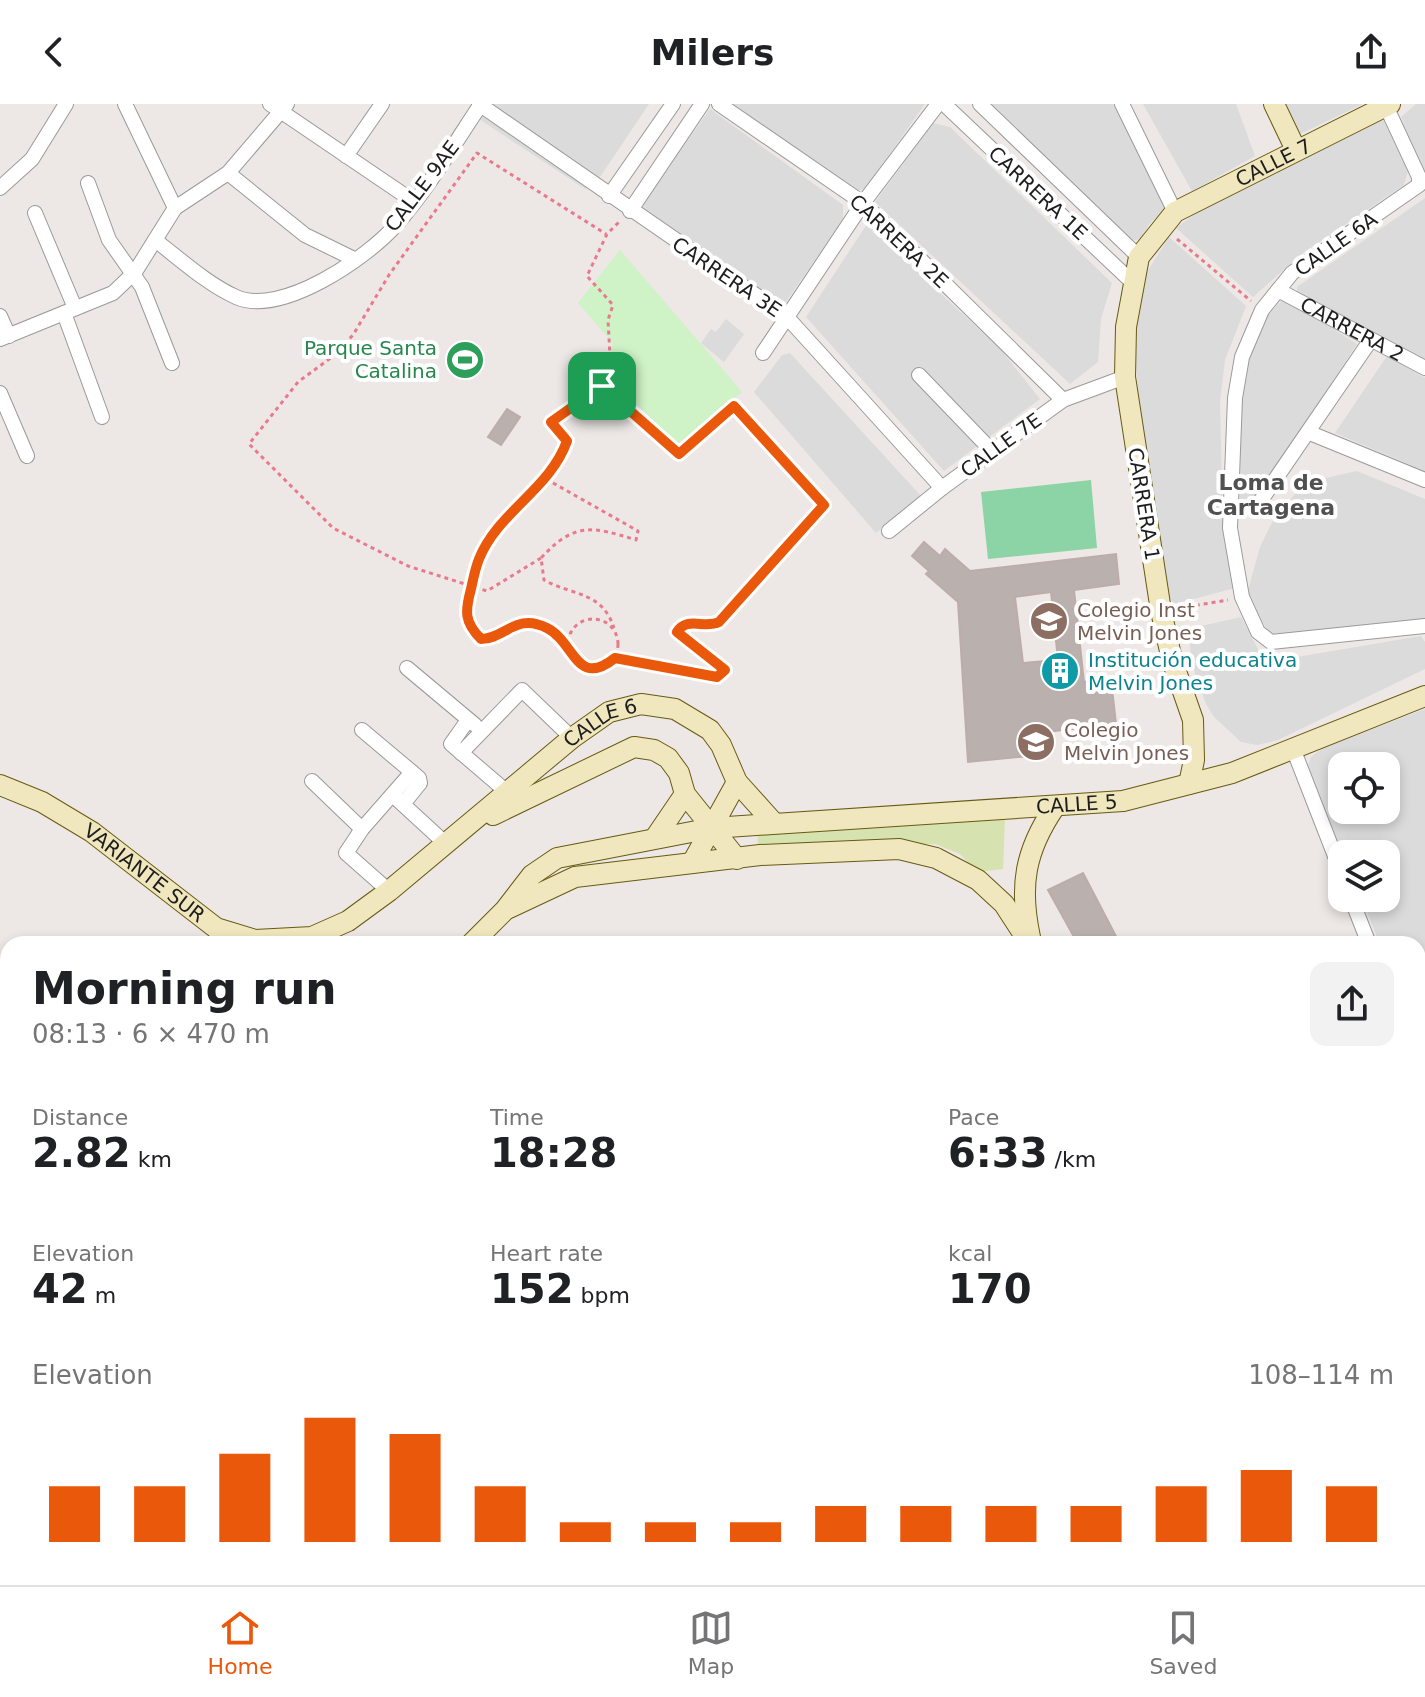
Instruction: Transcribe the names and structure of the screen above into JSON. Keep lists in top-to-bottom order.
{
  "streets": {
    "main road": [
      "CALLE 7",
      "CARRERA 1",
      "CALLE 6",
      "CALLE 5",
      "VARIANTE SUR"
    ],
    "street": [
      "CALLE 9AE",
      "CARRERA 1E",
      "CARRERA 2E",
      "CALLE 6A",
      "CARRERA 3E",
      "CARRERA 2",
      "CALLE 7E"
    ]
  },
  "crossings": [
    ["CALLE 7", "CALLE 6A"],
    ["CALLE 7", "CARRERA 1"],
    ["CALLE 9AE", "CARRERA 3E"],
    ["CARRERA 1E", "CARRERA 1"],
    ["CARRERA 2E", "CALLE 7E"],
    ["CALLE 6A", "CARRERA 2"],
    ["CARRERA 3E", "CALLE 7E"],
    ["CALLE 7E", "CARRERA 1"],
    ["CARRERA 1", "CALLE 5"],
    ["CALLE 6", "CALLE 5"]
  ],
  "districts": ["Loma de Cartagena"],
  "places": {
    "sports": ["Parque Santa Catalina"],
    "school or university": ["Colegio Inst Melvin Jones", "Colegio Melvin Jones"],
    "building": ["Institución educativa Melvin Jones"]
  },
  "page": {
    "header": "Milers",
    "heading": ["Morning run", "08:13 · 6 × 470 m"],
    "stats": [
      ["Distance", "2.82 km"],
      ["Time", "18:28"],
      ["Pace", "6:33 /km"],
      ["Elevation", "42 m"],
      ["Heart rate", "152 bpm"],
      ["kcal", "170"]
    ],
    "chart": ["Elevation", "108–114 m"],
    "tabs": ["Home", "Map", "Saved"]
  }
}
